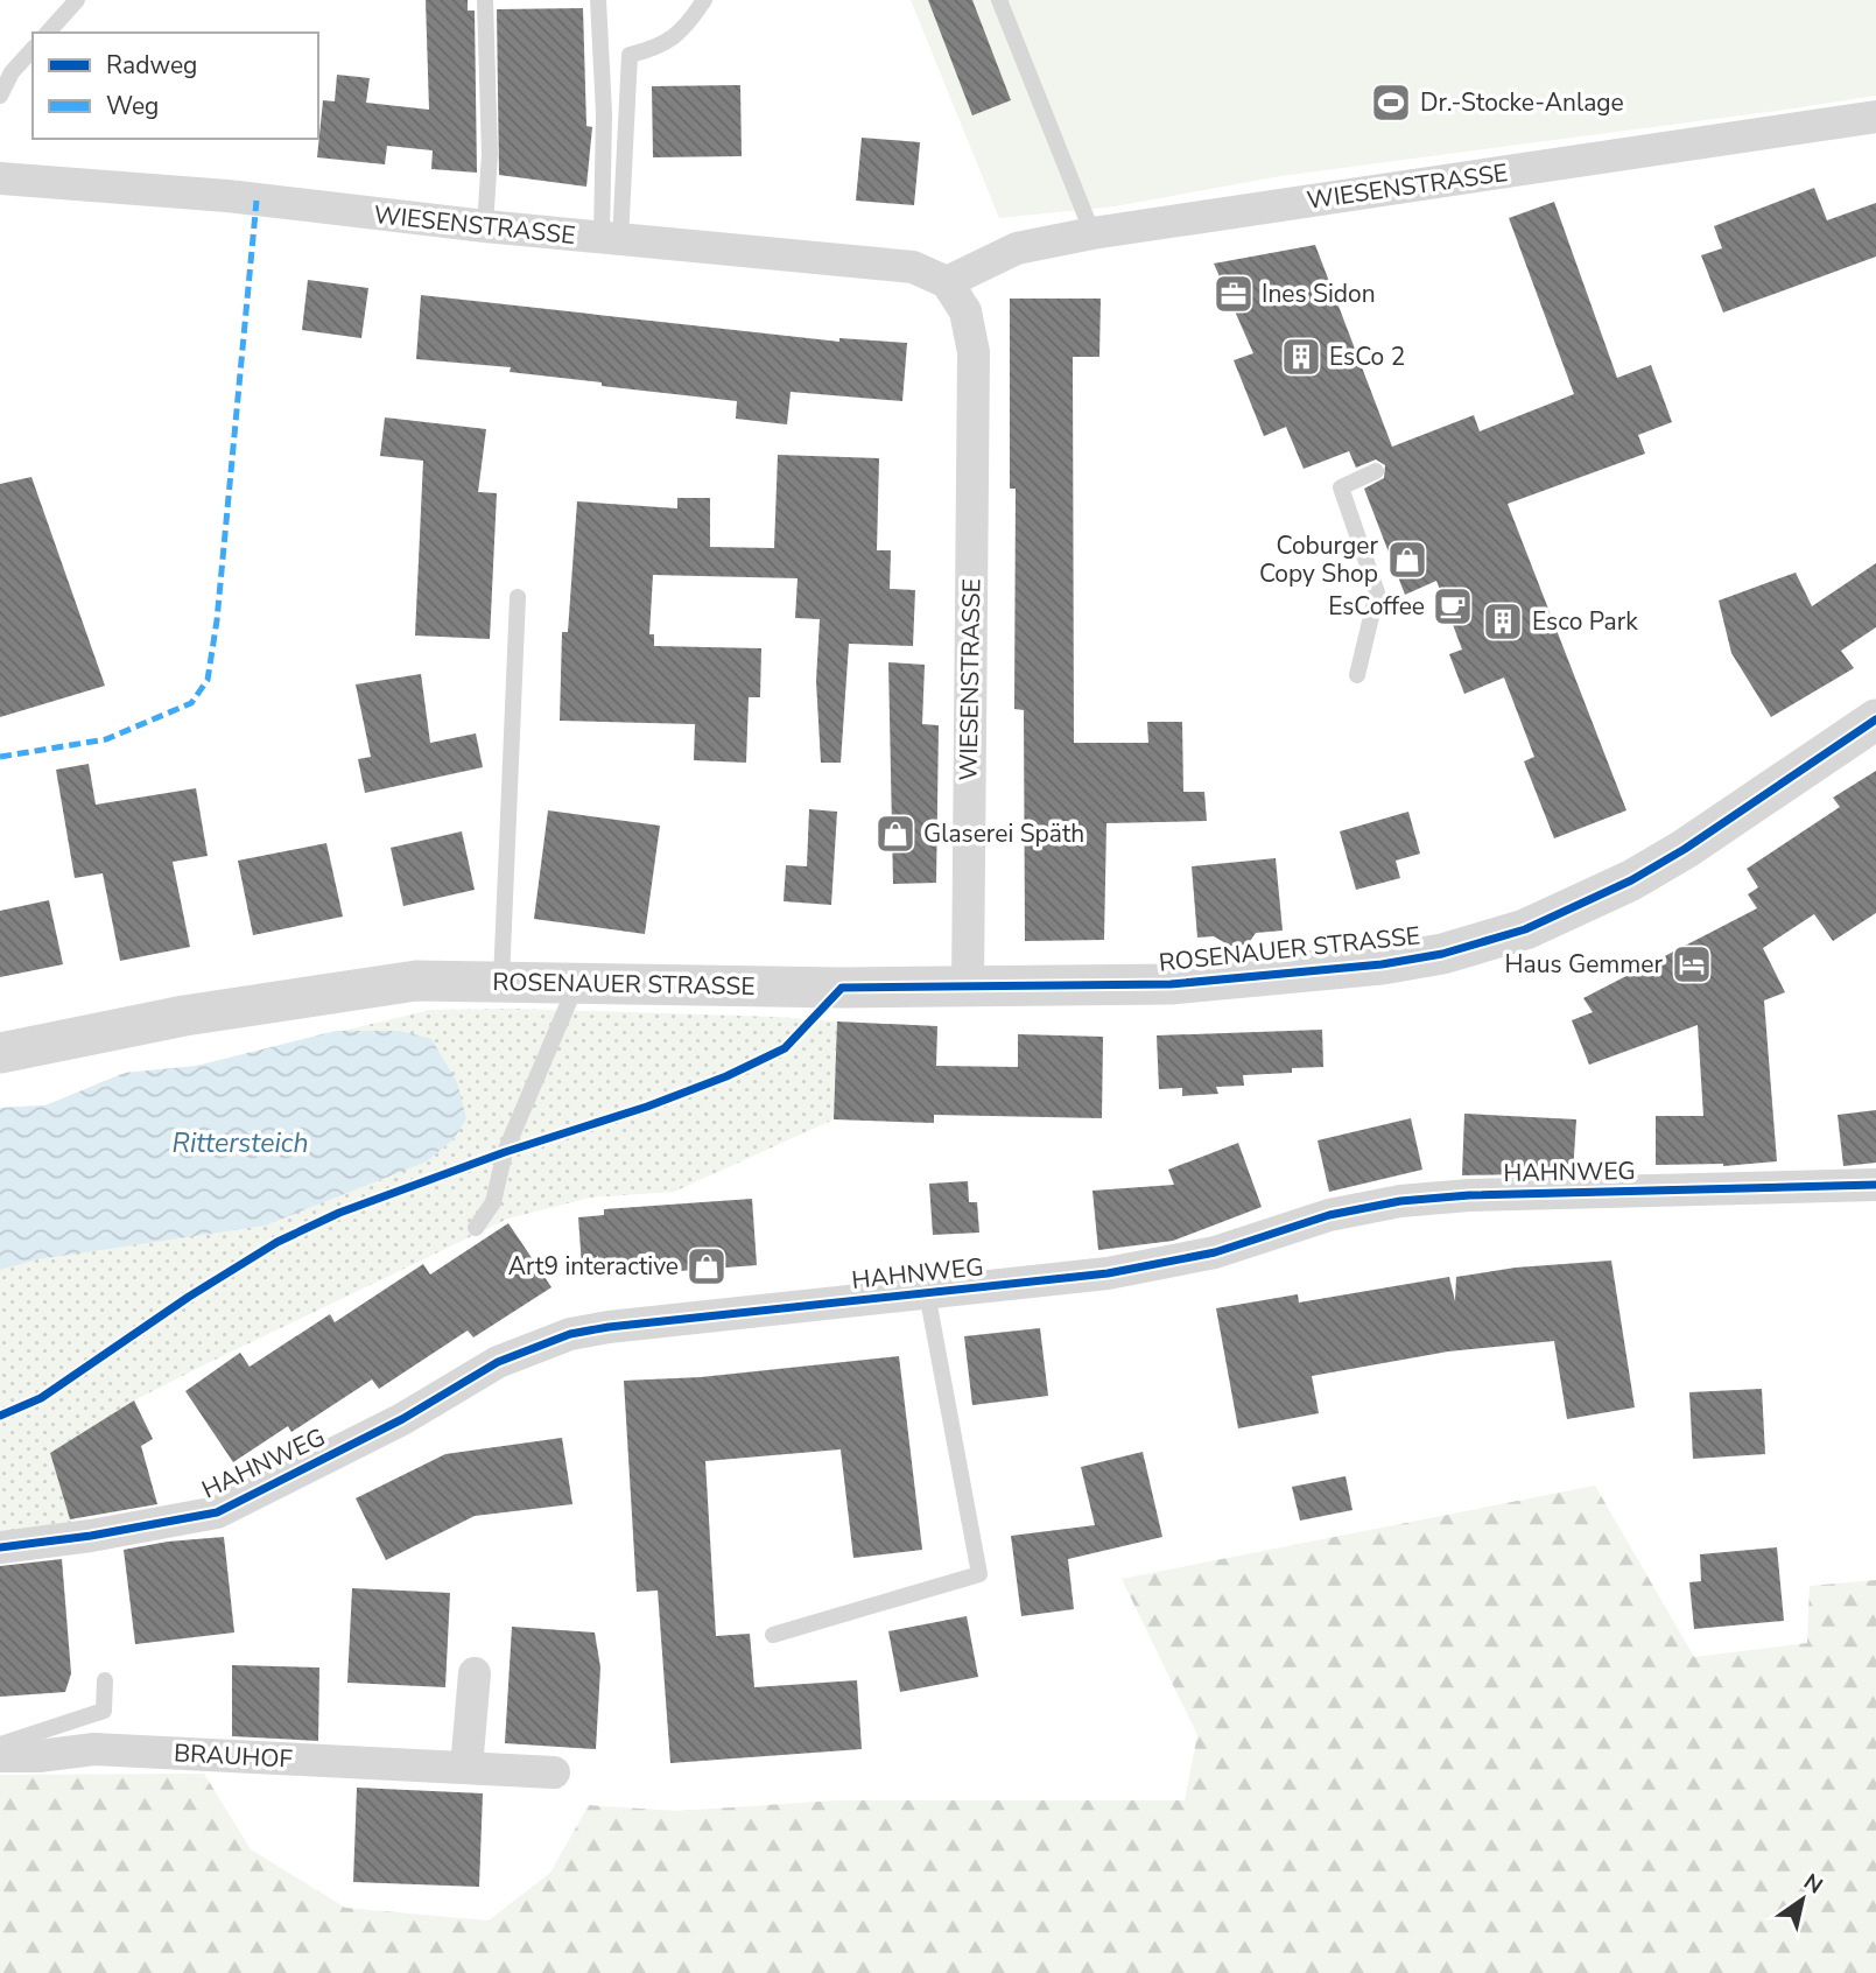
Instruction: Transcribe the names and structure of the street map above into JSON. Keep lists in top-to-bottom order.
{
  "streets": {
    "street": [
      "WIESENSTRASSE",
      "ROSENAUER STRASSE",
      "HAHNWEG",
      "BRAUHOF"
    ]
  },
  "crossings": [
    ["WIESENSTRASSE", "ROSENAUER STRASSE"]
  ],
  "water": ["Rittersteich"],
  "places": {
    "sports": ["Dr.-Stocke-Anlage"],
    "office": ["Ines Sidon"],
    "building": ["EsCo 2", "Esco Park"],
    "shop": ["Coburger Copy Shop", "Glaserei Späth", "Art9 interactive"],
    "cafe": ["EsCoffee"],
    "hotel": ["Haus Gemmer"]
  },
  "legend": ["Radweg", "Weg"],
  "north": "top right"
}
